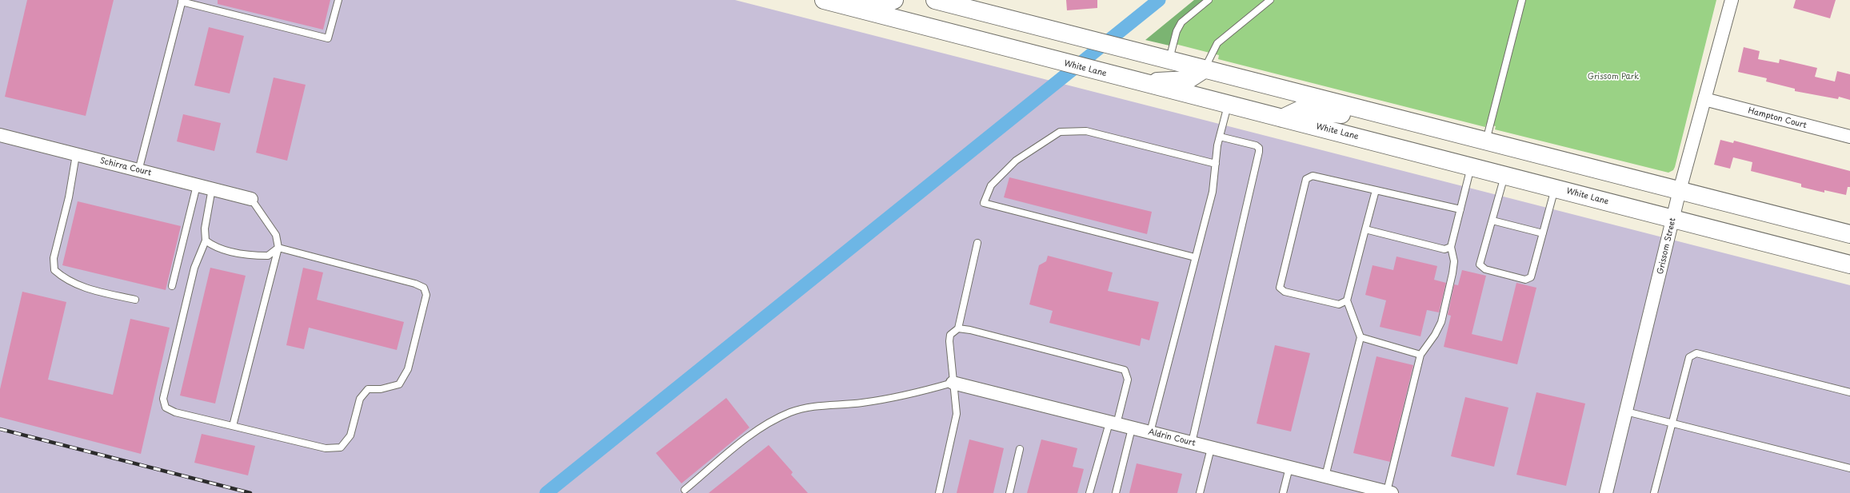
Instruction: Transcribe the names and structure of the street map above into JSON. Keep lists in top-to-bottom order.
{
  "streets": {
    "main road": ["White Lane"],
    "street": [
      "Hampton Court",
      "Schirra Court",
      "Grissom Street",
      "Aldrin Court"
    ]
  },
  "crossings": [
    ["White Lane", "Grissom Street"],
    ["Hampton Court", "Grissom Street"]
  ],
  "parks": ["Grissom Park"]
}
